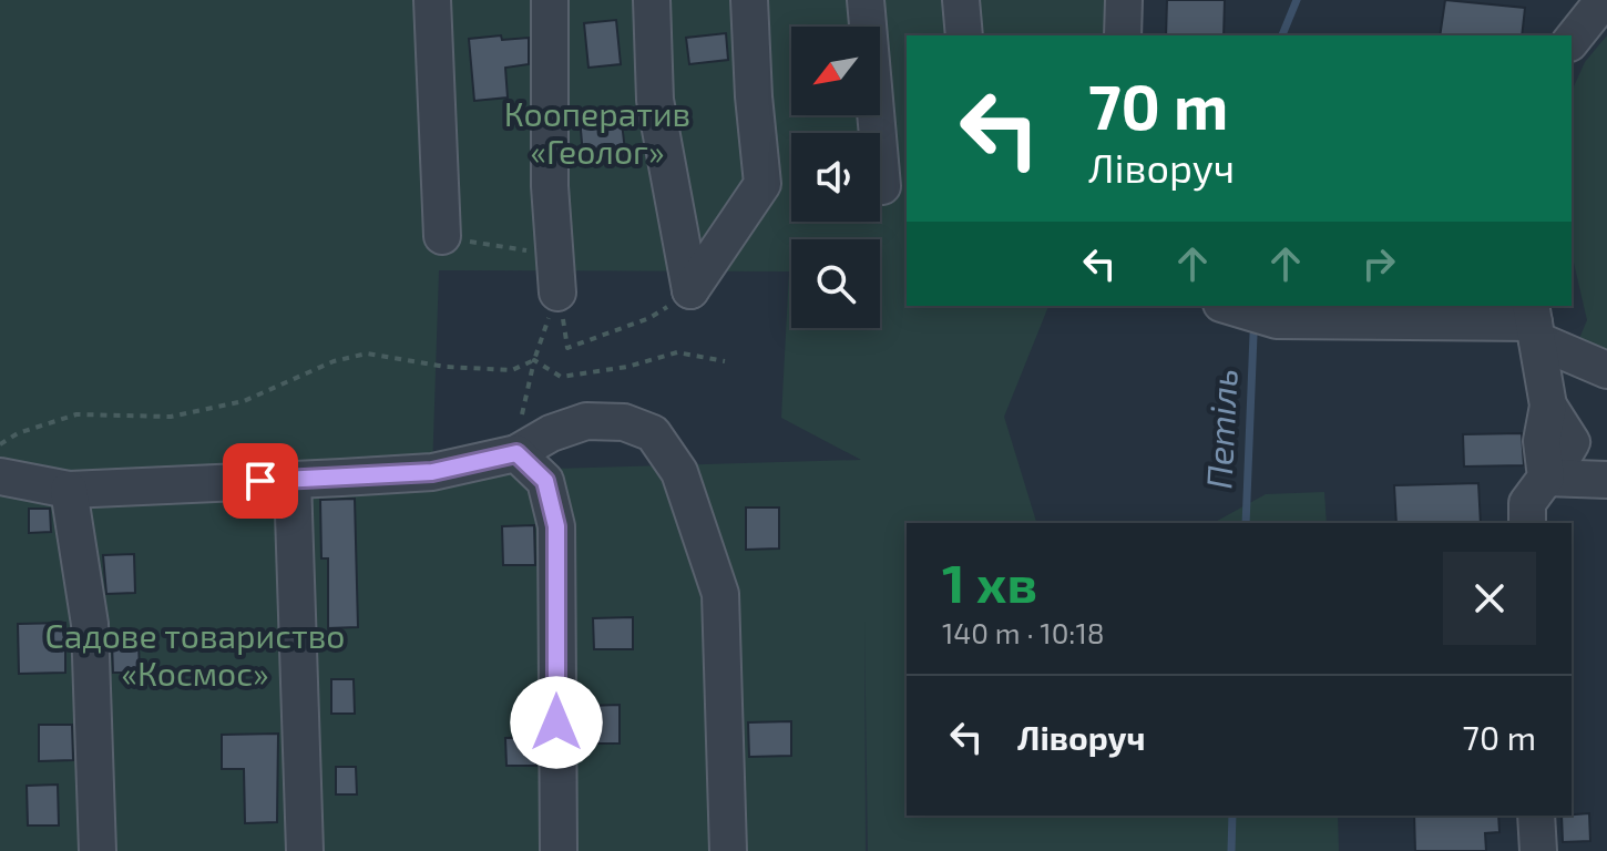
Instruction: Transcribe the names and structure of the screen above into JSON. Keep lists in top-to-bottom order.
{
  "water": ["Петіль"],
  "parks": ["Кооператив «Геолог»", "Садове товариство «Космос»"],
  "north": "bottom left",
  "page": {
    "turn": ["70 m", "Ліворуч"],
    "heading": ["1 хв", "140 m · 10:18"],
    "list": [
      {
        "name": "Ліворуч",
        "value": "70 m"
      }
    ]
  }
}
